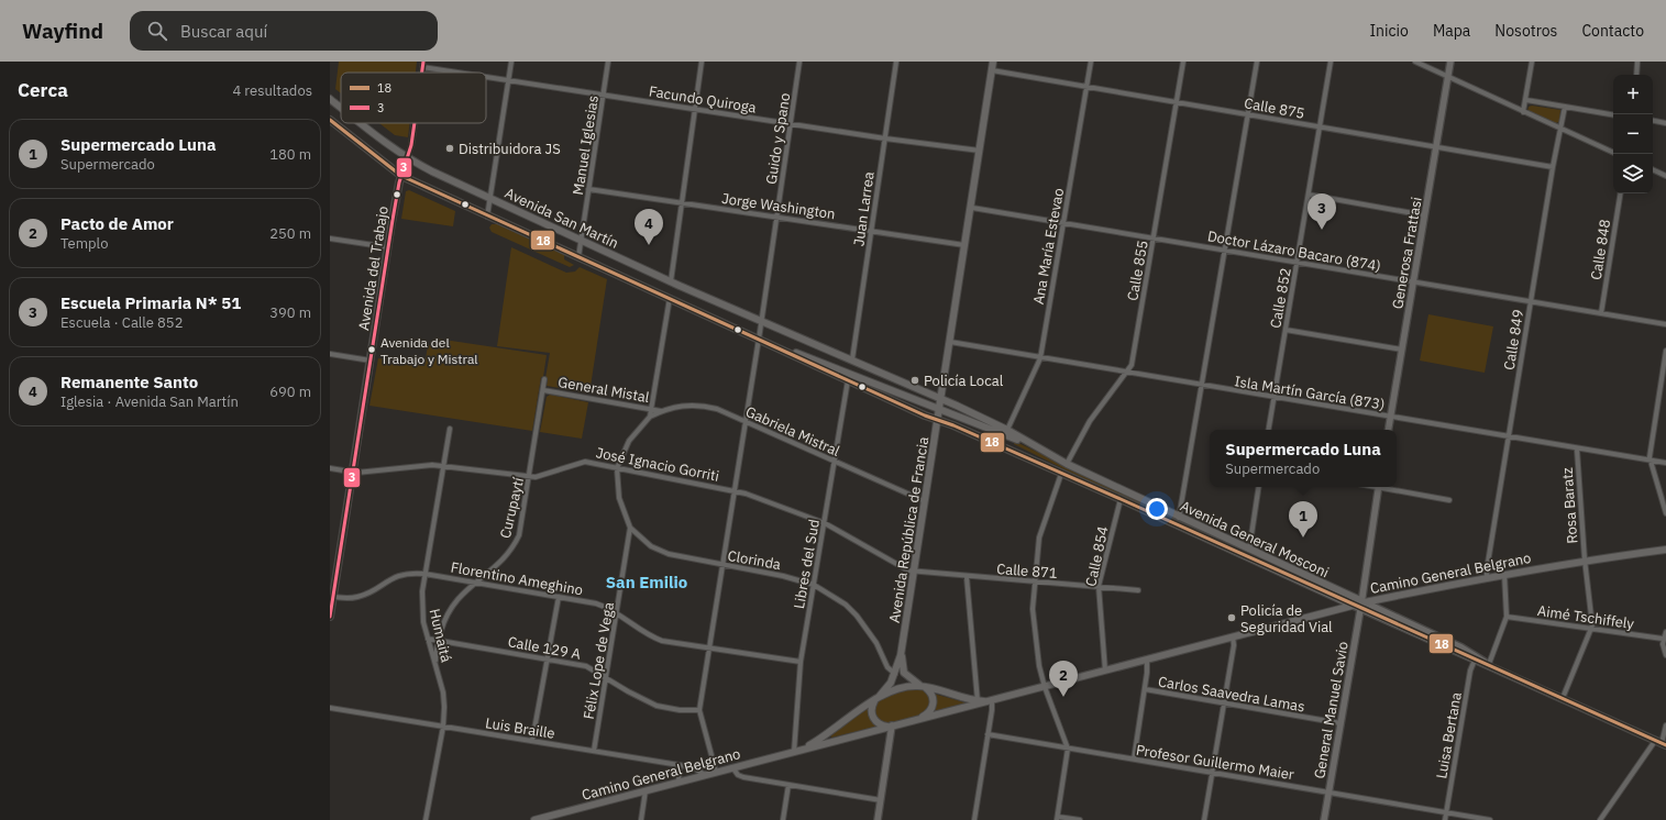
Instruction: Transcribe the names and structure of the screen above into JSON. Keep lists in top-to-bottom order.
{
  "streets": {
    "main road": [
      "Avenida San Martín",
      "Generosa Frattasi",
      "Avenida del Trabajo",
      "Avenida República de Francia",
      "Avenida General Mosconi",
      "Camino General Belgrano",
      "General Manuel Savio"
    ],
    "street": [
      "Facundo Quiroga",
      "Calle 875",
      "Guido y Spano",
      "Manuel Iglesias",
      "Jorge Washington",
      "Juan Larrea",
      "Ana María Estevao",
      "Calle 848",
      "Doctor Lázaro Bacaro (874)",
      "Calle 855",
      "Calle 852",
      "Calle 849",
      "General Mistal",
      "Isla Martín García (873)",
      "Gabriela Mistral",
      "José Ignacio Gorriti",
      "Rosa Baratz",
      "Curupaytí",
      "Calle 854",
      "Clorinda",
      "Libres del Sud",
      "Calle 871",
      "Florentino Ameghino",
      "Aimé Tschiffely",
      "Humaitá",
      "Calle 129 A",
      "Félix Lope de Vega",
      "Carlos Saavedra Lamas",
      "Luis Braille",
      "Luisa Bertana",
      "Profesor Guillermo Maier"
    ]
  },
  "crossings": [
    ["Facundo Quiroga", "Guido y Spano"],
    ["Facundo Quiroga", "Manuel Iglesias"],
    ["Facundo Quiroga", "Juan Larrea"],
    ["Facundo Quiroga", "Avenida República de Francia"],
    ["Calle 875", "Ana María Estevao"],
    ["Calle 875", "Generosa Frattasi"],
    ["Calle 875", "Calle 855"],
    ["Calle 875", "Calle 852"],
    ["Calle 875", "Calle 849"],
    ["Calle 875", "Avenida República de Francia"],
    ["Guido y Spano", "Jorge Washington"],
    ["Guido y Spano", "Avenida San Martín"],
    ["Guido y Spano", "Gabriela Mistral"],
    ["Guido y Spano", "José Ignacio Gorriti"],
    ["Guido y Spano", "Clorinda"],
    ["Guido y Spano", "Florentino Ameghino"],
    ["Guido y Spano", "Calle 129 A"],
    ["Manuel Iglesias", "Jorge Washington"],
    ["Manuel Iglesias", "Avenida San Martín"],
    ["Jorge Washington", "Juan Larrea"],
    ["Jorge Washington", "Avenida República de Francia"],
    ["Juan Larrea", "Avenida San Martín"],
    ["Avenida San Martín", "Avenida del Trabajo"],
    ["Avenida San Martín", "Avenida República de Francia"],
    ["Avenida San Martín", "Avenida General Mosconi"],
    ["Avenida San Martín", "Libres del Sud"],
    ["Ana María Estevao", "Doctor Lázaro Bacaro (874)"],
    ["Ana María Estevao", "Isla Martín García (873)"],
    ["Ana María Estevao", "Avenida General Mosconi"],
    ["Calle 848", "Doctor Lázaro Bacaro (874)"],
    ["Doctor Lázaro Bacaro (874)", "Generosa Frattasi"],
    ["Doctor Lázaro Bacaro (874)", "Calle 855"],
    ["Doctor Lázaro Bacaro (874)", "Calle 852"],
    ["Doctor Lázaro Bacaro (874)", "Calle 849"],
    ["Doctor Lázaro Bacaro (874)", "Avenida República de Francia"],
    ["Generosa Frattasi", "Isla Martín García (873)"],
    ["Avenida del Trabajo", "José Ignacio Gorriti"],
    ["Avenida del Trabajo", "Florentino Ameghino"],
    ["Calle 855", "Isla Martín García (873)"],
    ["Calle 855", "Avenida General Mosconi"],
    ["Calle 852", "Isla Martín García (873)"],
    ["Calle 849", "Isla Martín García (873)"],
    ["Calle 849", "Camino General Belgrano"],
    ["General Mistal", "Gabriela Mistral"],
    ["General Mistal", "Curupaytí"],
    ["Isla Martín García (873)", "Rosa Baratz"],
    ["Isla Martín García (873)", "Avenida República de Francia"],
    ["Gabriela Mistral", "Avenida República de Francia"],
    ["Gabriela Mistral", "Libres del Sud"],
    ["José Ignacio Gorriti", "Curupaytí"],
    ["José Ignacio Gorriti", "Avenida República de Francia"],
    ["José Ignacio Gorriti", "Libres del Sud"],
    ["José Ignacio Gorriti", "Calle 871"],
    ["José Ignacio Gorriti", "Humaitá"],
    ["Rosa Baratz", "Camino General Belgrano"],
    ["Rosa Baratz", "Aimé Tschiffely"],
    ["Curupaytí", "Florentino Ameghino"],
    ["Curupaytí", "Humaitá"],
    ["Curupaytí", "Calle 129 A"],
    ["Avenida República de Francia", "Avenida General Mosconi"],
    ["Avenida República de Francia", "Clorinda"],
    ["Avenida República de Francia", "Calle 871"],
    ["Avenida República de Francia", "Camino General Belgrano"],
    ["Avenida General Mosconi", "Calle 854"],
    ["Avenida General Mosconi", "Camino General Belgrano"],
    ["Avenida General Mosconi", "General Manuel Savio"],
    ["Avenida General Mosconi", "Luisa Bertana"],
    ["Calle 854", "Calle 871"],
    ["Calle 854", "Camino General Belgrano"],
    ["Clorinda", "Libres del Sud"],
    ["Clorinda", "Félix Lope de Vega"],
    ["Libres del Sud", "Camino General Belgrano"],
    ["Libres del Sud", "Florentino Ameghino"],
    ["Camino General Belgrano", "General Manuel Savio"],
    ["Camino General Belgrano", "Luis Braille"],
    ["Florentino Ameghino", "Humaitá"],
    ["Florentino Ameghino", "Félix Lope de Vega"],
    ["Humaitá", "Calle 129 A"],
    ["Humaitá", "Luis Braille"],
    ["Calle 129 A", "Félix Lope de Vega"],
    ["Félix Lope de Vega", "Luis Braille"],
    ["Carlos Saavedra Lamas", "General Manuel Savio"],
    ["General Manuel Savio", "Profesor Guillermo Maier"],
    ["Luisa Bertana", "Profesor Guillermo Maier"]
  ],
  "districts": ["San Emilio"],
  "places": [
    "Distribuidora JS",
    "Avenida del Trabajo y Mistral",
    "Policía Local",
    "Policía de Seguridad Vial"
  ],
  "lines": ["transit line 3", "transit line 18"],
  "legend": ["18", "3"],
  "page": {
    "header": "Wayfind",
    "search": "Buscar aquí",
    "nav": [
      "Inicio",
      "Mapa",
      "Nosotros",
      "Contacto"
    ],
    "heading": ["Cerca", "4 resultados"],
    "map_buttons": ["+", "−"],
    "list": [
      {
        "mark": "1",
        "name": "Supermercado Luna",
        "note": "Supermercado",
        "value": "180 m"
      },
      {
        "mark": "2",
        "name": "Pacto de Amor",
        "note": "Templo",
        "value": "250 m"
      },
      {
        "mark": "3",
        "name": "Escuela Primaria N* 51",
        "note": "Escuela · Calle 852",
        "value": "390 m"
      },
      {
        "mark": "4",
        "name": "Remanente Santo",
        "note": "Iglesia · Avenida San Martín",
        "value": "690 m"
      }
    ],
    "pins": [
      "3",
      "4",
      "1",
      "2"
    ],
    "popup": ["Supermercado Luna", "Supermercado"]
  }
}
